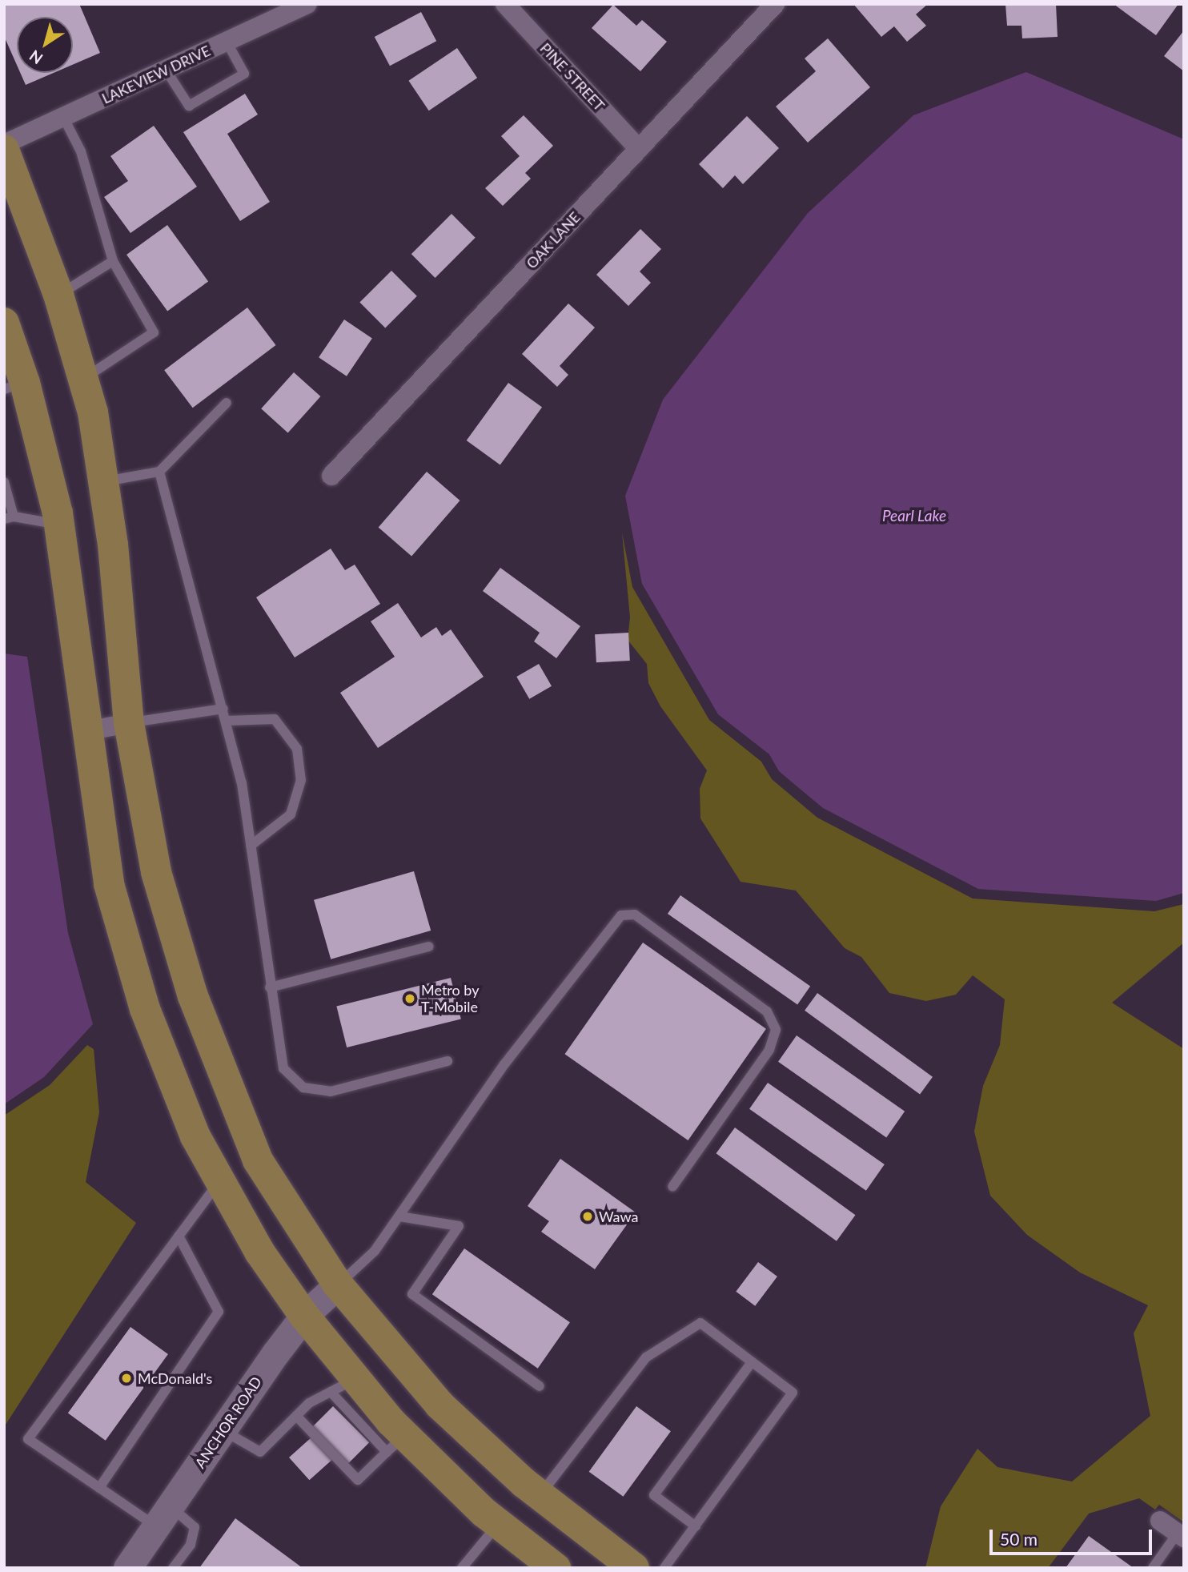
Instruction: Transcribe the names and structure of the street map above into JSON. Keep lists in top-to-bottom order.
{
  "streets": {
    "street": [
      "LAKEVIEW DRIVE",
      "PINE STREET",
      "OAK LANE",
      "ANCHOR ROAD"
    ]
  },
  "crossings": [
    ["PINE STREET", "OAK LANE"]
  ],
  "water": ["Pearl Lake"],
  "places": ["Metro by T-Mobile", "Wawa", "McDonald's"],
  "scale_bar": "50 m",
  "north": "bottom left"
}
